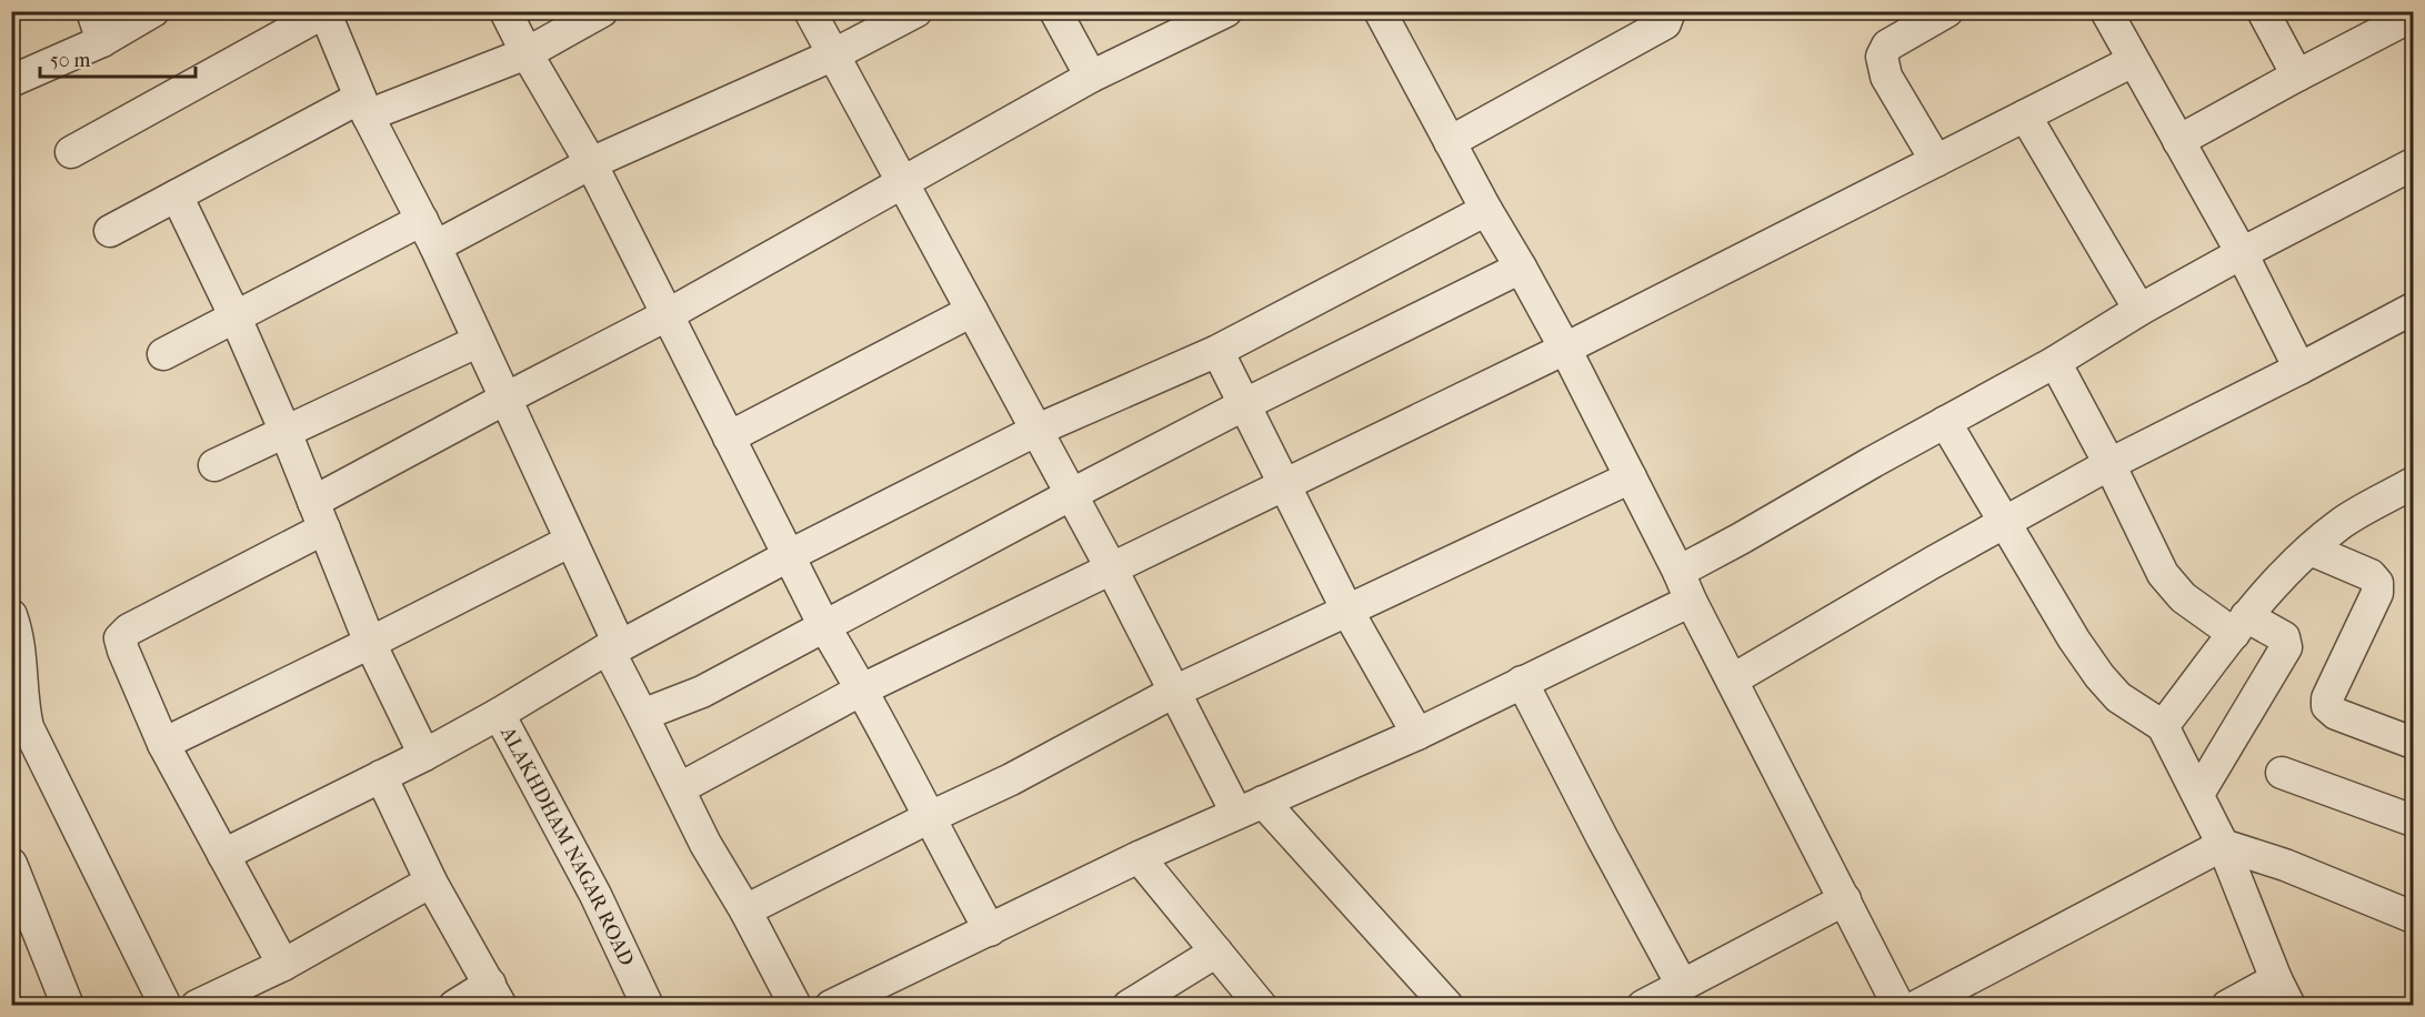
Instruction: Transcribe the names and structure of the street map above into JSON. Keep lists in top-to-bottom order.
{
  "streets": {
    "street": ["ALAKHDHAM NAGAR ROAD"]
  },
  "scale_bar": "50 m"
}
